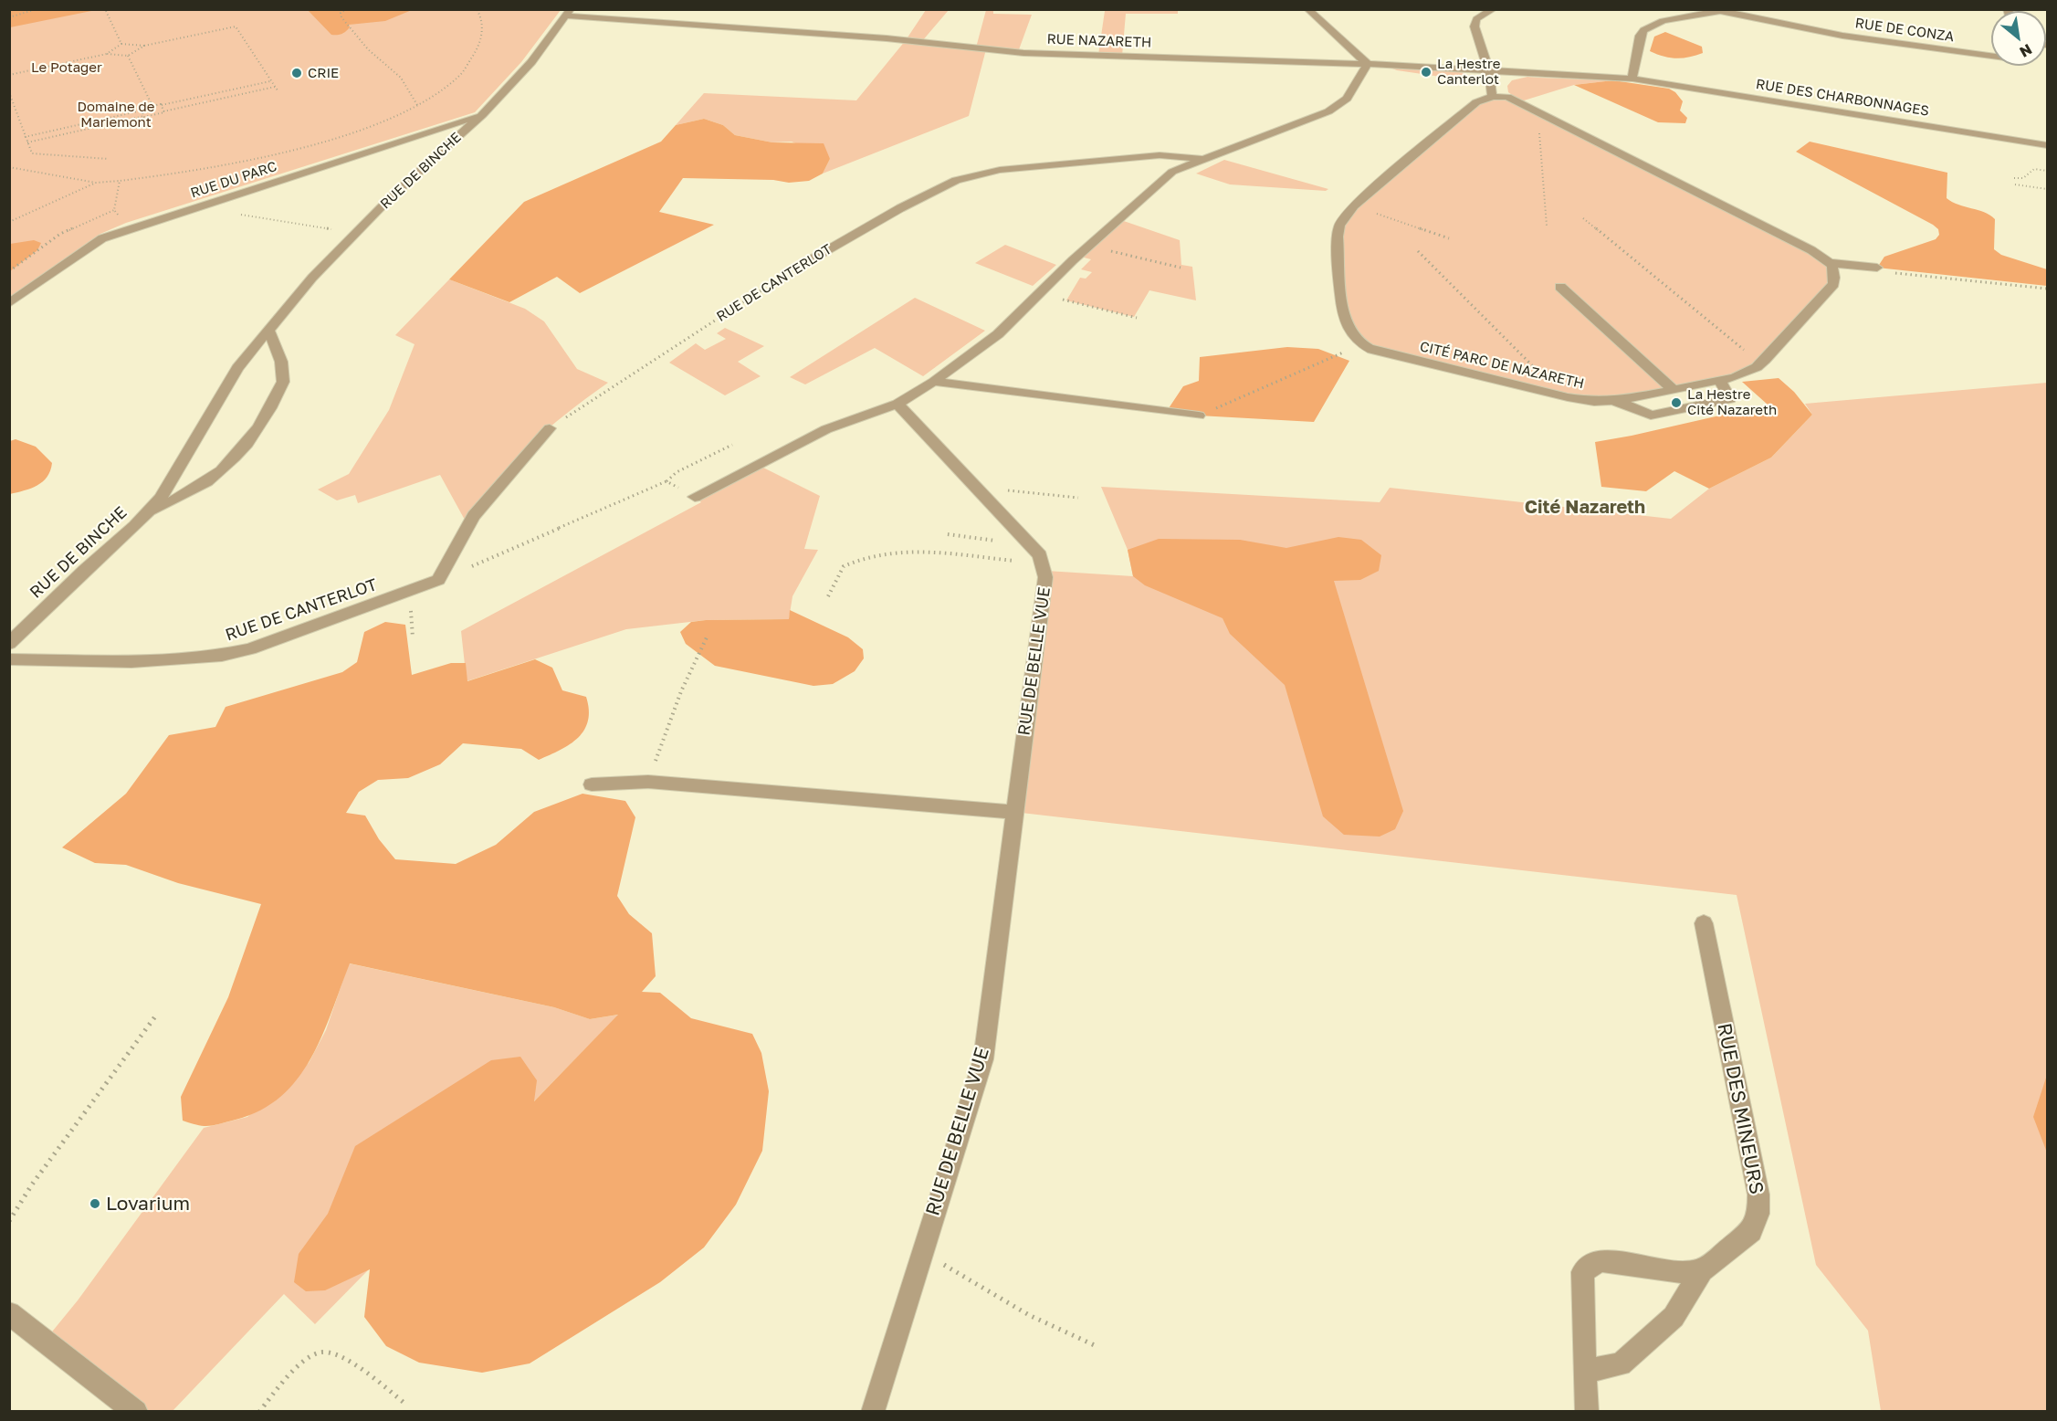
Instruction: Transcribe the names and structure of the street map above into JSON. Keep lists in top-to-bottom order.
{
  "streets": {
    "street": [
      "RUE DE CONZA",
      "RUE NAZARETH",
      "RUE DES CHARBONNAGES",
      "RUE DE BINCHE",
      "RUE DU PARC",
      "RUE DE CANTERLOT",
      "CITÉ PARC DE NAZARETH",
      "RUE DE BELLE VUE",
      "RUE DES MINEURS"
    ]
  },
  "crossings": [
    ["RUE DE CONZA", "RUE NAZARETH"],
    ["RUE DE CONZA", "RUE DES CHARBONNAGES"],
    ["RUE NAZARETH", "RUE DES CHARBONNAGES"],
    ["RUE NAZARETH", "RUE DE BINCHE"],
    ["RUE NAZARETH", "RUE DE CANTERLOT"],
    ["RUE DE BINCHE", "RUE DU PARC"],
    ["RUE DE CANTERLOT", "RUE DE BELLE VUE"]
  ],
  "districts": ["Cité Nazareth"],
  "parks": ["Le Potager", "Domaine de Mariemont"],
  "places": [
    "La Hestre Canterlot",
    "CRIE",
    "La Hestre Cité Nazareth",
    "Lovarium"
  ],
  "north": "bottom right"
}
